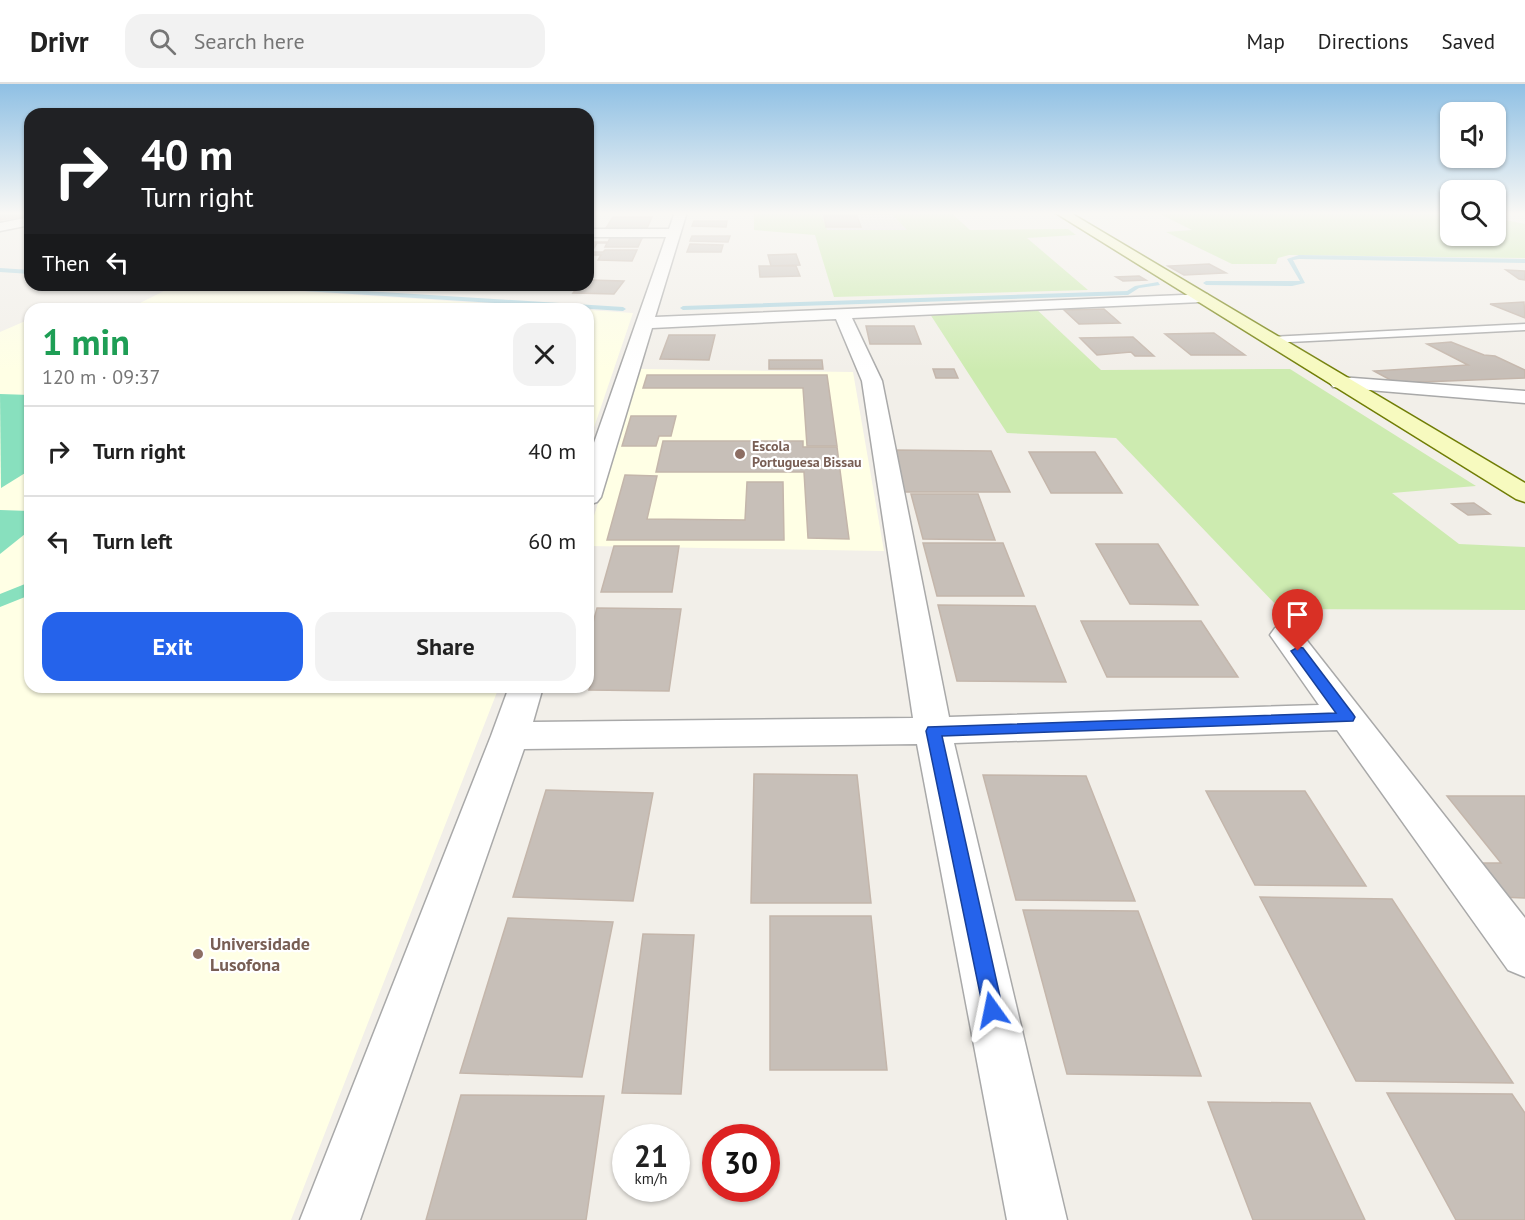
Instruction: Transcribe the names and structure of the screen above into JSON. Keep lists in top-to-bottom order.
{
  "places": ["Escola Portuguesa Bissau", "Universidade Lusofona"],
  "page": {
    "header": "Drivr",
    "search": "Search here",
    "nav": ["Map", "Directions", "Saved"],
    "turn": ["40 m", "Turn right"],
    "then": "Then",
    "heading": ["1 min", "120 m · 09:37"],
    "list": [
      {
        "name": "Turn right",
        "value": "40 m"
      },
      {
        "name": "Turn left",
        "value": "60 m"
      }
    ],
    "buttons": ["Exit", "Share"],
    "speed": "21 km/h",
    "limit": "30"
  }
}
